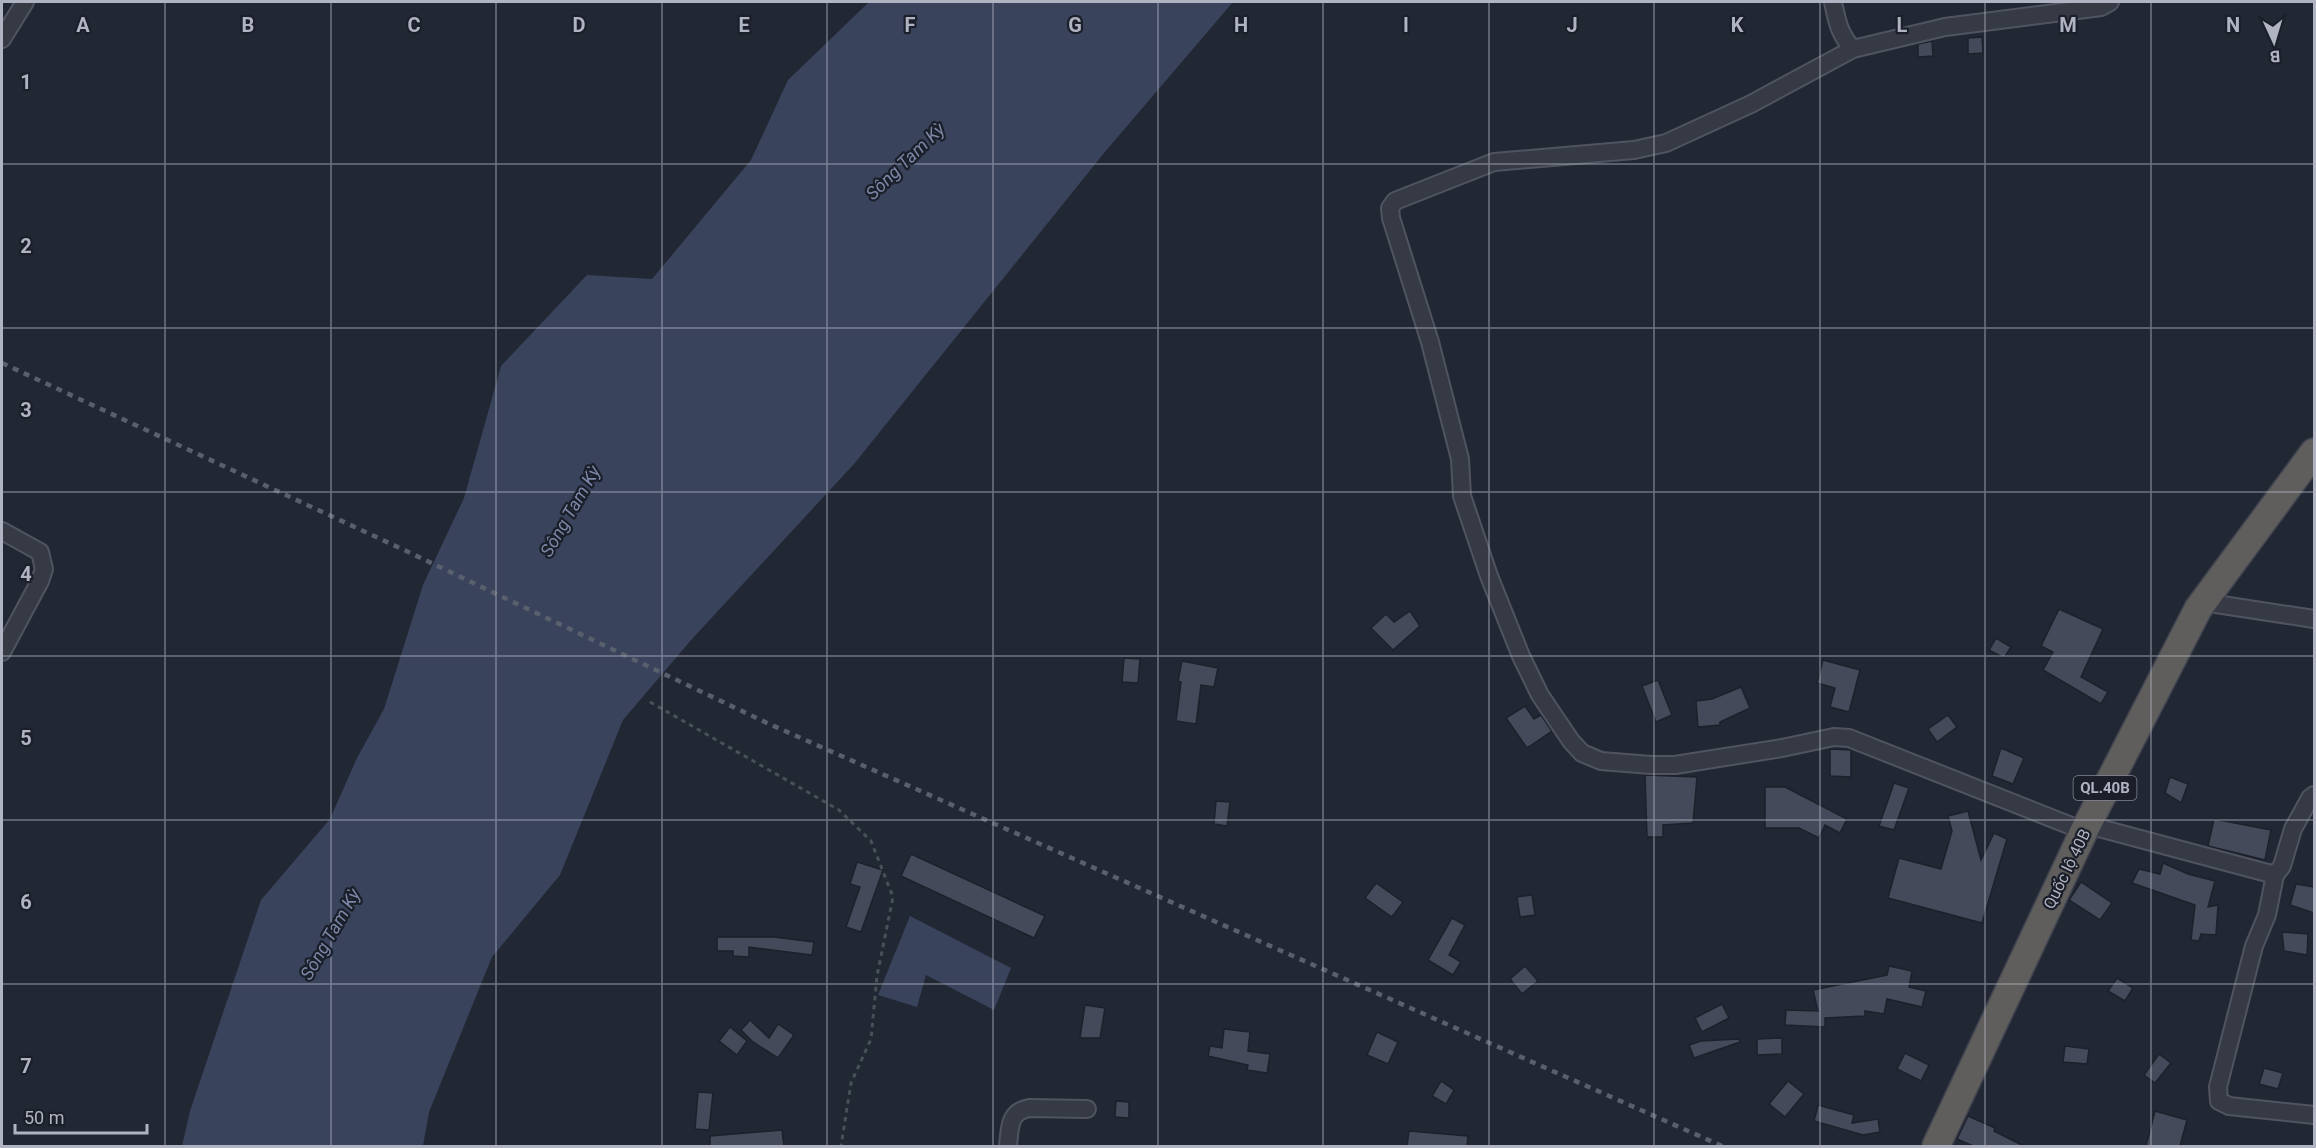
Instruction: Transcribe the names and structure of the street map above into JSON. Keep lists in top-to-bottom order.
{
  "streets": {
    "highway": ["QL.40B", "Quốc lộ 40B"]
  },
  "water": ["Sông Tam Kỳ"],
  "scale_bar": "50 m",
  "north": "bottom",
  "grid": {
    "columns": [
      "A",
      "B",
      "C",
      "D",
      "E",
      "F",
      "G",
      "H",
      "I",
      "J",
      "K",
      "L",
      "M",
      "N"
    ],
    "rows": [
      "1",
      "2",
      "3",
      "4",
      "5",
      "6",
      "7"
    ]
  }
}
